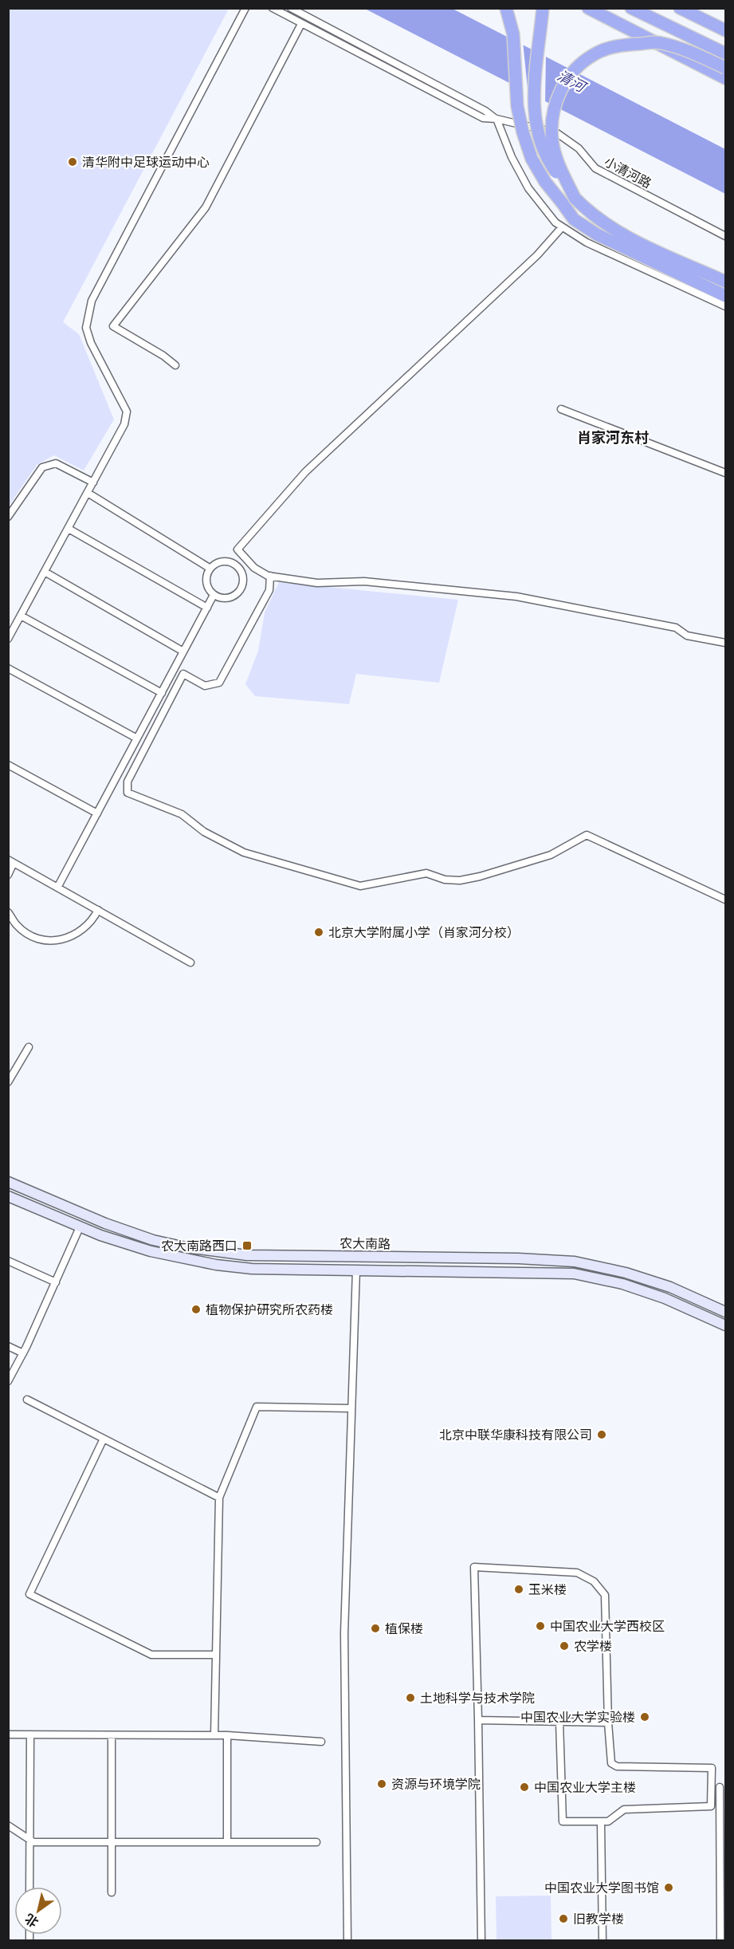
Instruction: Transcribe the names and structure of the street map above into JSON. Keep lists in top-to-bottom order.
{
  "streets": {
    "main road": ["农大南路"],
    "street": ["小清河路"]
  },
  "districts": ["肖家河东村"],
  "water": ["清河"],
  "places": {
    "other": [
      "清华附中足球运动中心",
      "北京大学附属小学（肖家河分校）",
      "植物保护研究所农药楼",
      "北京中联华康科技有限公司",
      "玉米楼",
      "中国农业大学西校区",
      "植保楼",
      "农学楼",
      "土地科学与技术学院",
      "中国农业大学实验楼",
      "资源与环境学院",
      "中国农业大学主楼",
      "中国农业大学图书馆",
      "旧教学楼"
    ],
    "transit": ["农大南路西口"]
  },
  "north": "bottom left"
}
